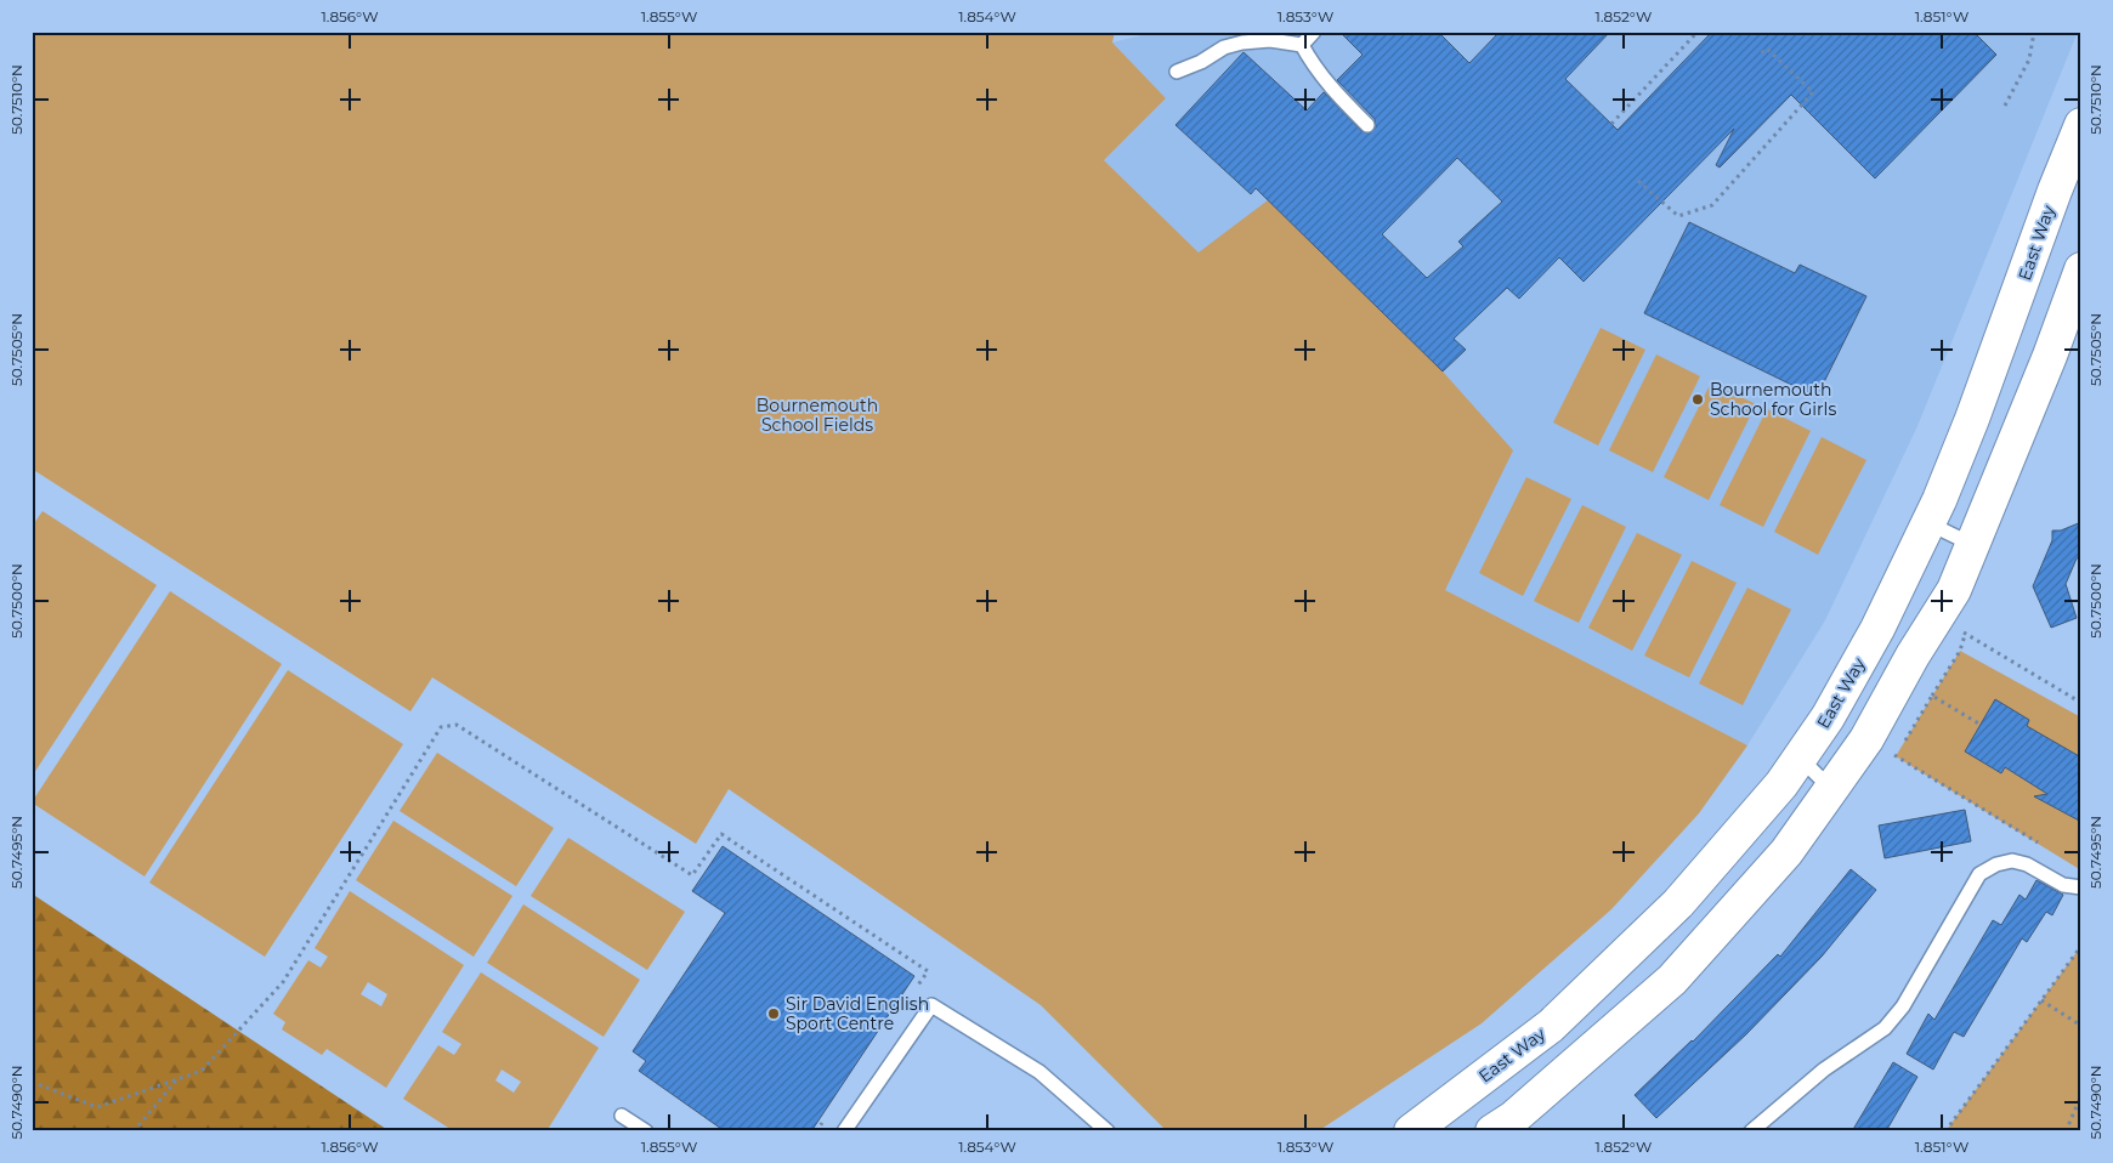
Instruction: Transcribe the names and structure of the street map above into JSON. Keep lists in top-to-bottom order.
{
  "streets": {
    "street": ["East Way"]
  },
  "parks": ["Bournemouth School Fields"],
  "places": ["Bournemouth School for Girls", "Sir David English Sport Centre"],
  "coordinates": [
    "1.856°W",
    "1.855°W",
    "1.854°W",
    "1.853°W",
    "1.852°W",
    "1.851°W",
    "50.7510°N",
    "50.7505°N",
    "50.7500°N",
    "50.7495°N",
    "50.7490°N"
  ]
}
